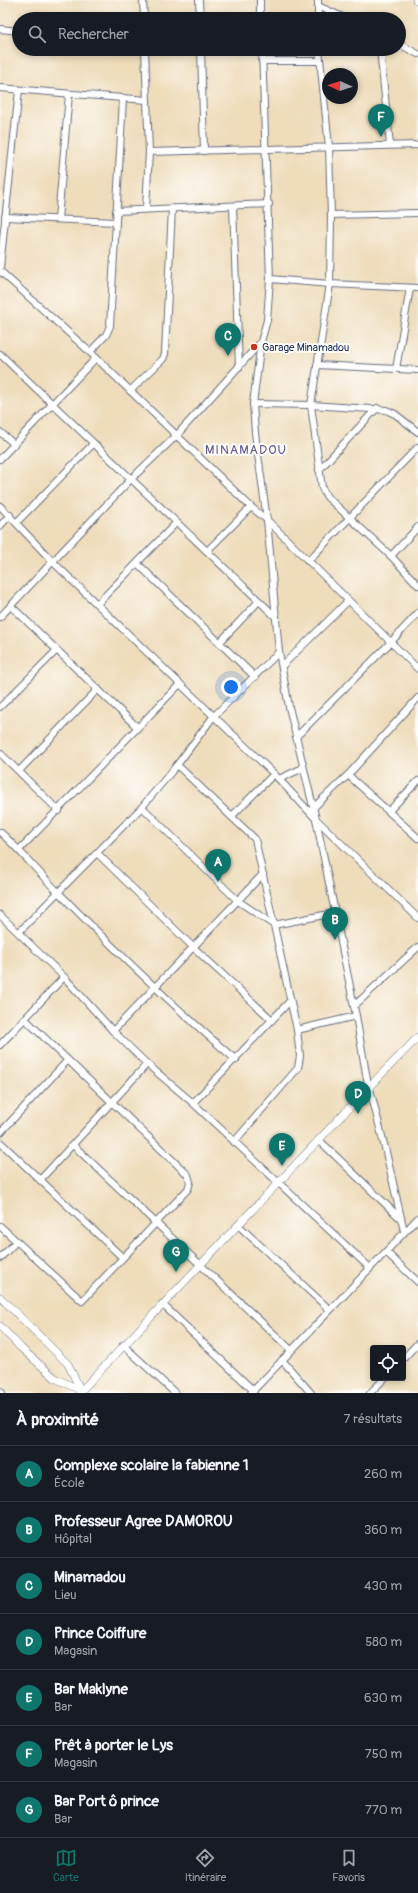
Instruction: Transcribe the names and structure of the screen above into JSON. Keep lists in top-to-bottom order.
{
  "districts": ["MINAMADOU"],
  "places": ["Garage Minamadou"],
  "north": "left",
  "page": {
    "search": "Rechercher",
    "pins": [
      "F",
      "C",
      "A",
      "B",
      "D",
      "E",
      "G"
    ],
    "heading": ["À proximité", "7 résultats"],
    "list": [
      {
        "mark": "A",
        "name": "Complexe scolaire la fabienne 1",
        "note": "École",
        "value": "260 m"
      },
      {
        "mark": "B",
        "name": "Professeur Agree DAMOROU",
        "note": "Hôpital",
        "value": "360 m"
      },
      {
        "mark": "C",
        "name": "Minamadou",
        "note": "Lieu",
        "value": "430 m"
      },
      {
        "mark": "D",
        "name": "Prince Coiffure",
        "note": "Magasin",
        "value": "580 m"
      },
      {
        "mark": "E",
        "name": "Bar Maklyne",
        "note": "Bar",
        "value": "630 m"
      },
      {
        "mark": "F",
        "name": "Prêt à porter le Lys",
        "note": "Magasin",
        "value": "750 m"
      },
      {
        "mark": "G",
        "name": "Bar Port ô prince",
        "note": "Bar",
        "value": "770 m"
      }
    ],
    "nav": ["Carte", "Itinéraire", "Favoris"]
  }
}
